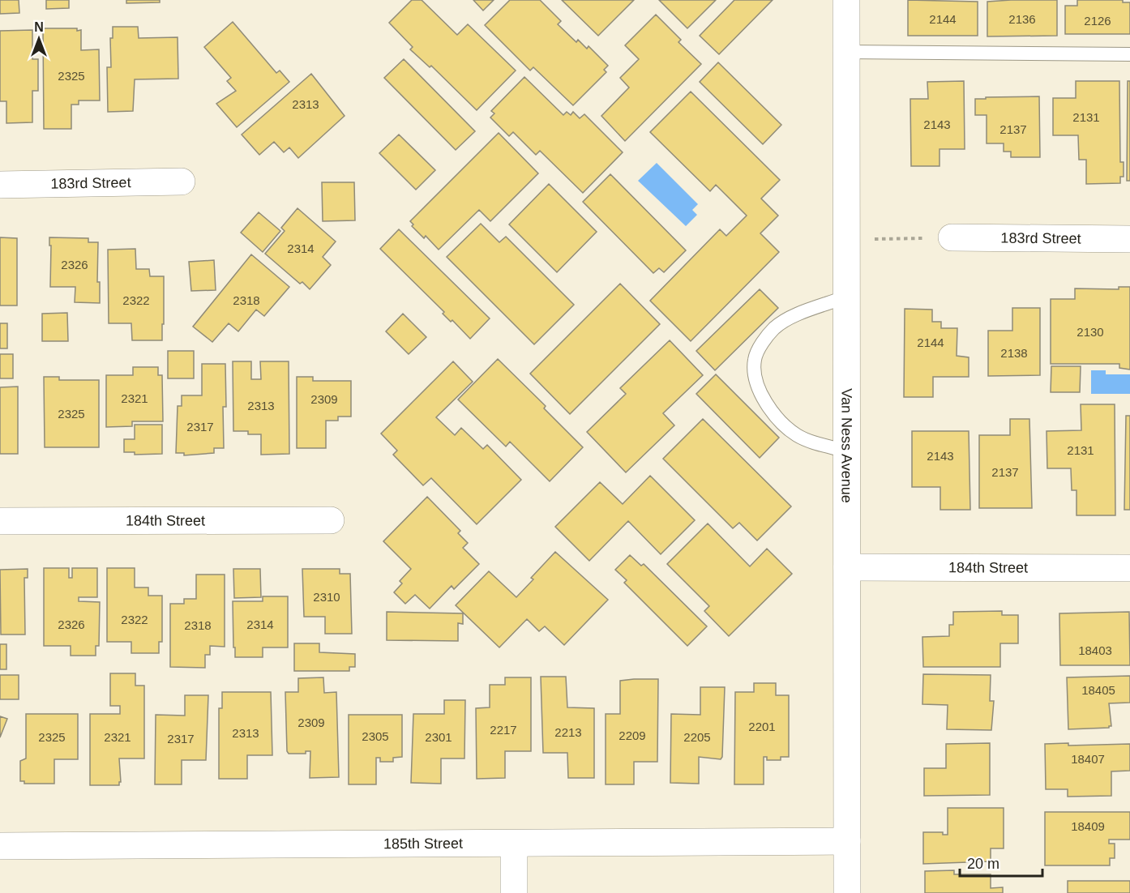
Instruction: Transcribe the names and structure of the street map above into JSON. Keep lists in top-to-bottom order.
{
  "streets": {
    "street": [
      "183rd Street",
      "Van Ness Avenue",
      "184th Street",
      "185th Street"
    ]
  },
  "crossings": [
    ["Van Ness Avenue", "184th Street"],
    ["Van Ness Avenue", "185th Street"]
  ],
  "house_numbers": [
    "2144",
    "2136",
    "2126",
    "2325",
    "2313",
    "2131",
    "2143",
    "2137",
    "2314",
    "2326",
    "2322",
    "2318",
    "2130",
    "2144",
    "2138",
    "2321",
    "2309",
    "2313",
    "2325",
    "2317",
    "2131",
    "2143",
    "2137",
    "2310",
    "2322",
    "2326",
    "2314",
    "2318",
    "18403",
    "18405",
    "2309",
    "2201",
    "2217",
    "2213",
    "2313",
    "2209",
    "2305",
    "2325",
    "2321",
    "2301",
    "2205",
    "2317",
    "18407",
    "18409"
  ],
  "scale_bar": "20 m",
  "north": "top"
}
